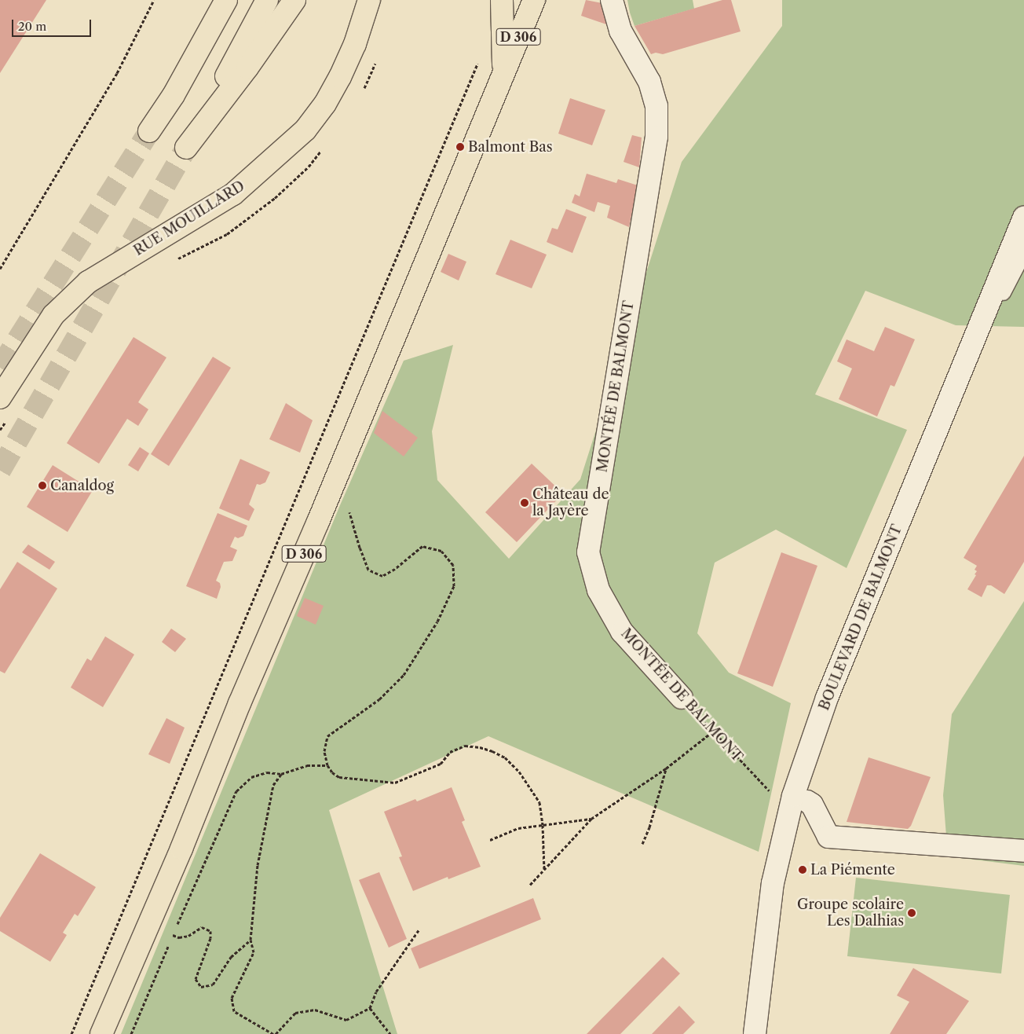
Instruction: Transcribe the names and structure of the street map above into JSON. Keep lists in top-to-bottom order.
{
  "streets": {
    "main road": ["D 306", "RUE MOUILLARD"],
    "street": ["MONTÉE DE BALMONT", "BOULEVARD DE BALMONT"]
  },
  "places": [
    "Balmont Bas",
    "Canaldog",
    "Château de la Jayère",
    "La Piémente",
    "Groupe scolaire Les Dalhias"
  ],
  "scale_bar": "20 m"
}
